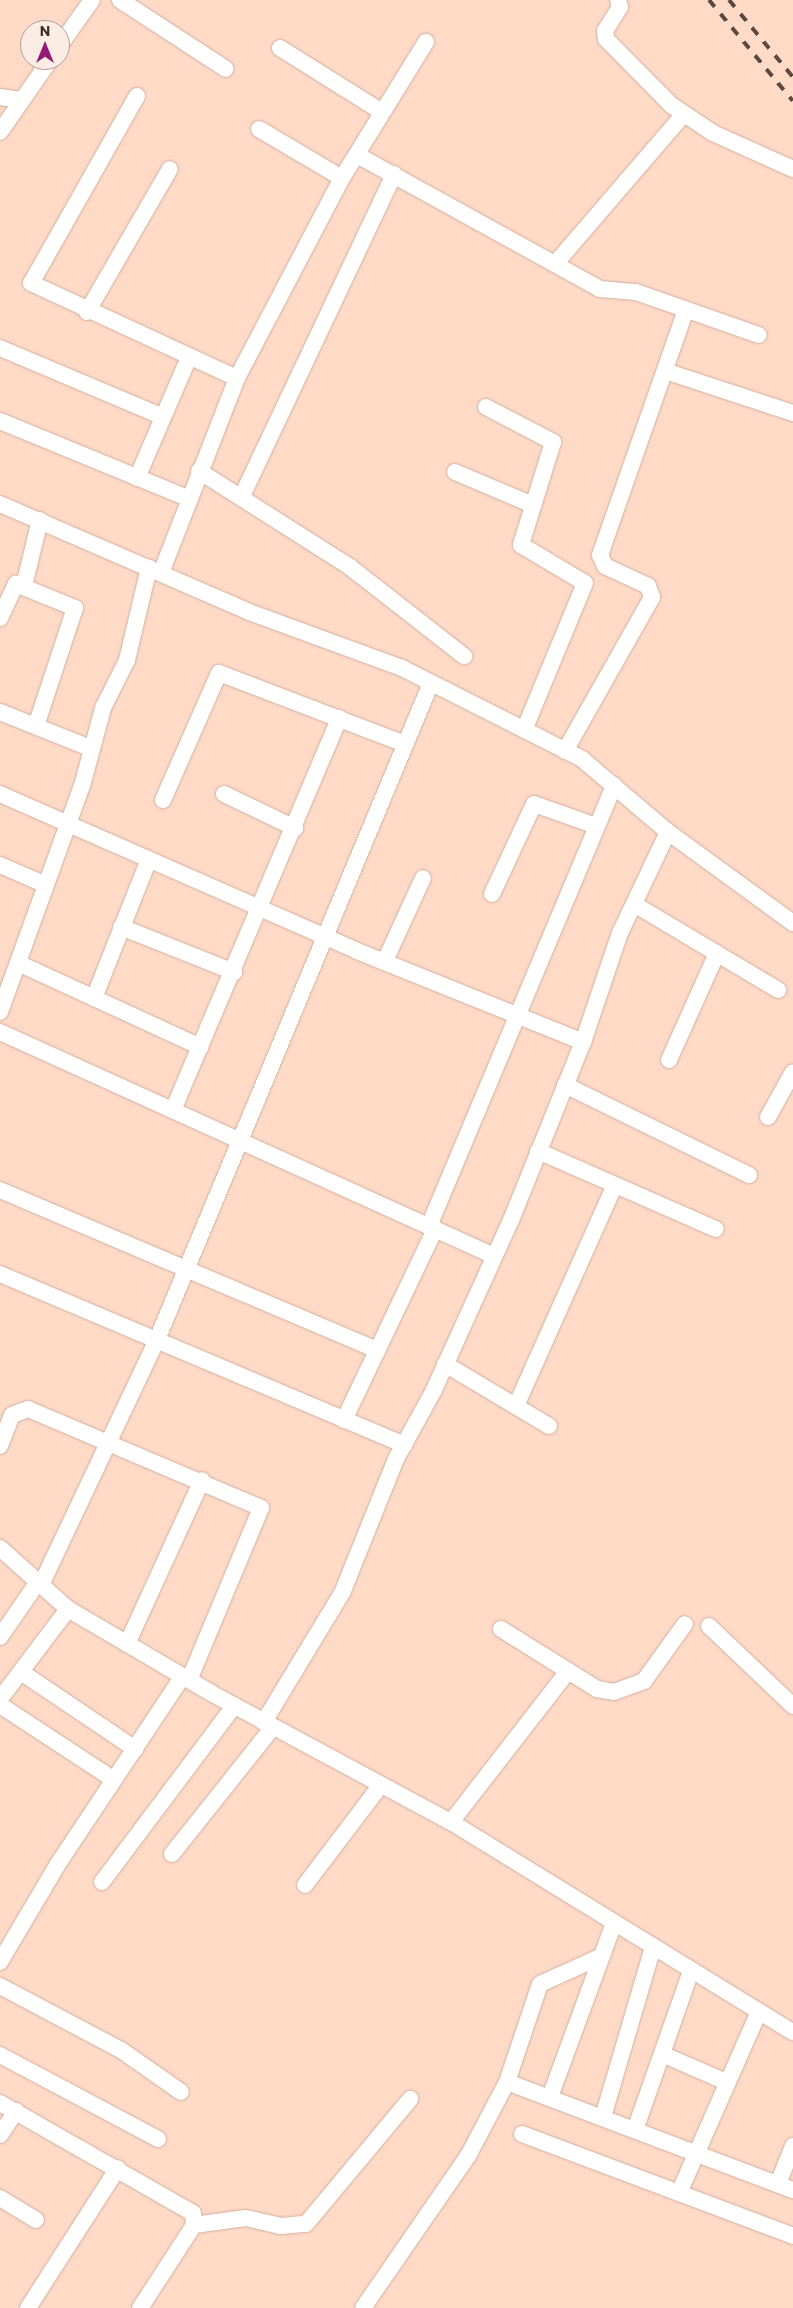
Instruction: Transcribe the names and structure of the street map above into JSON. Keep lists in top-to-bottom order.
{
  "north": "top"
}
